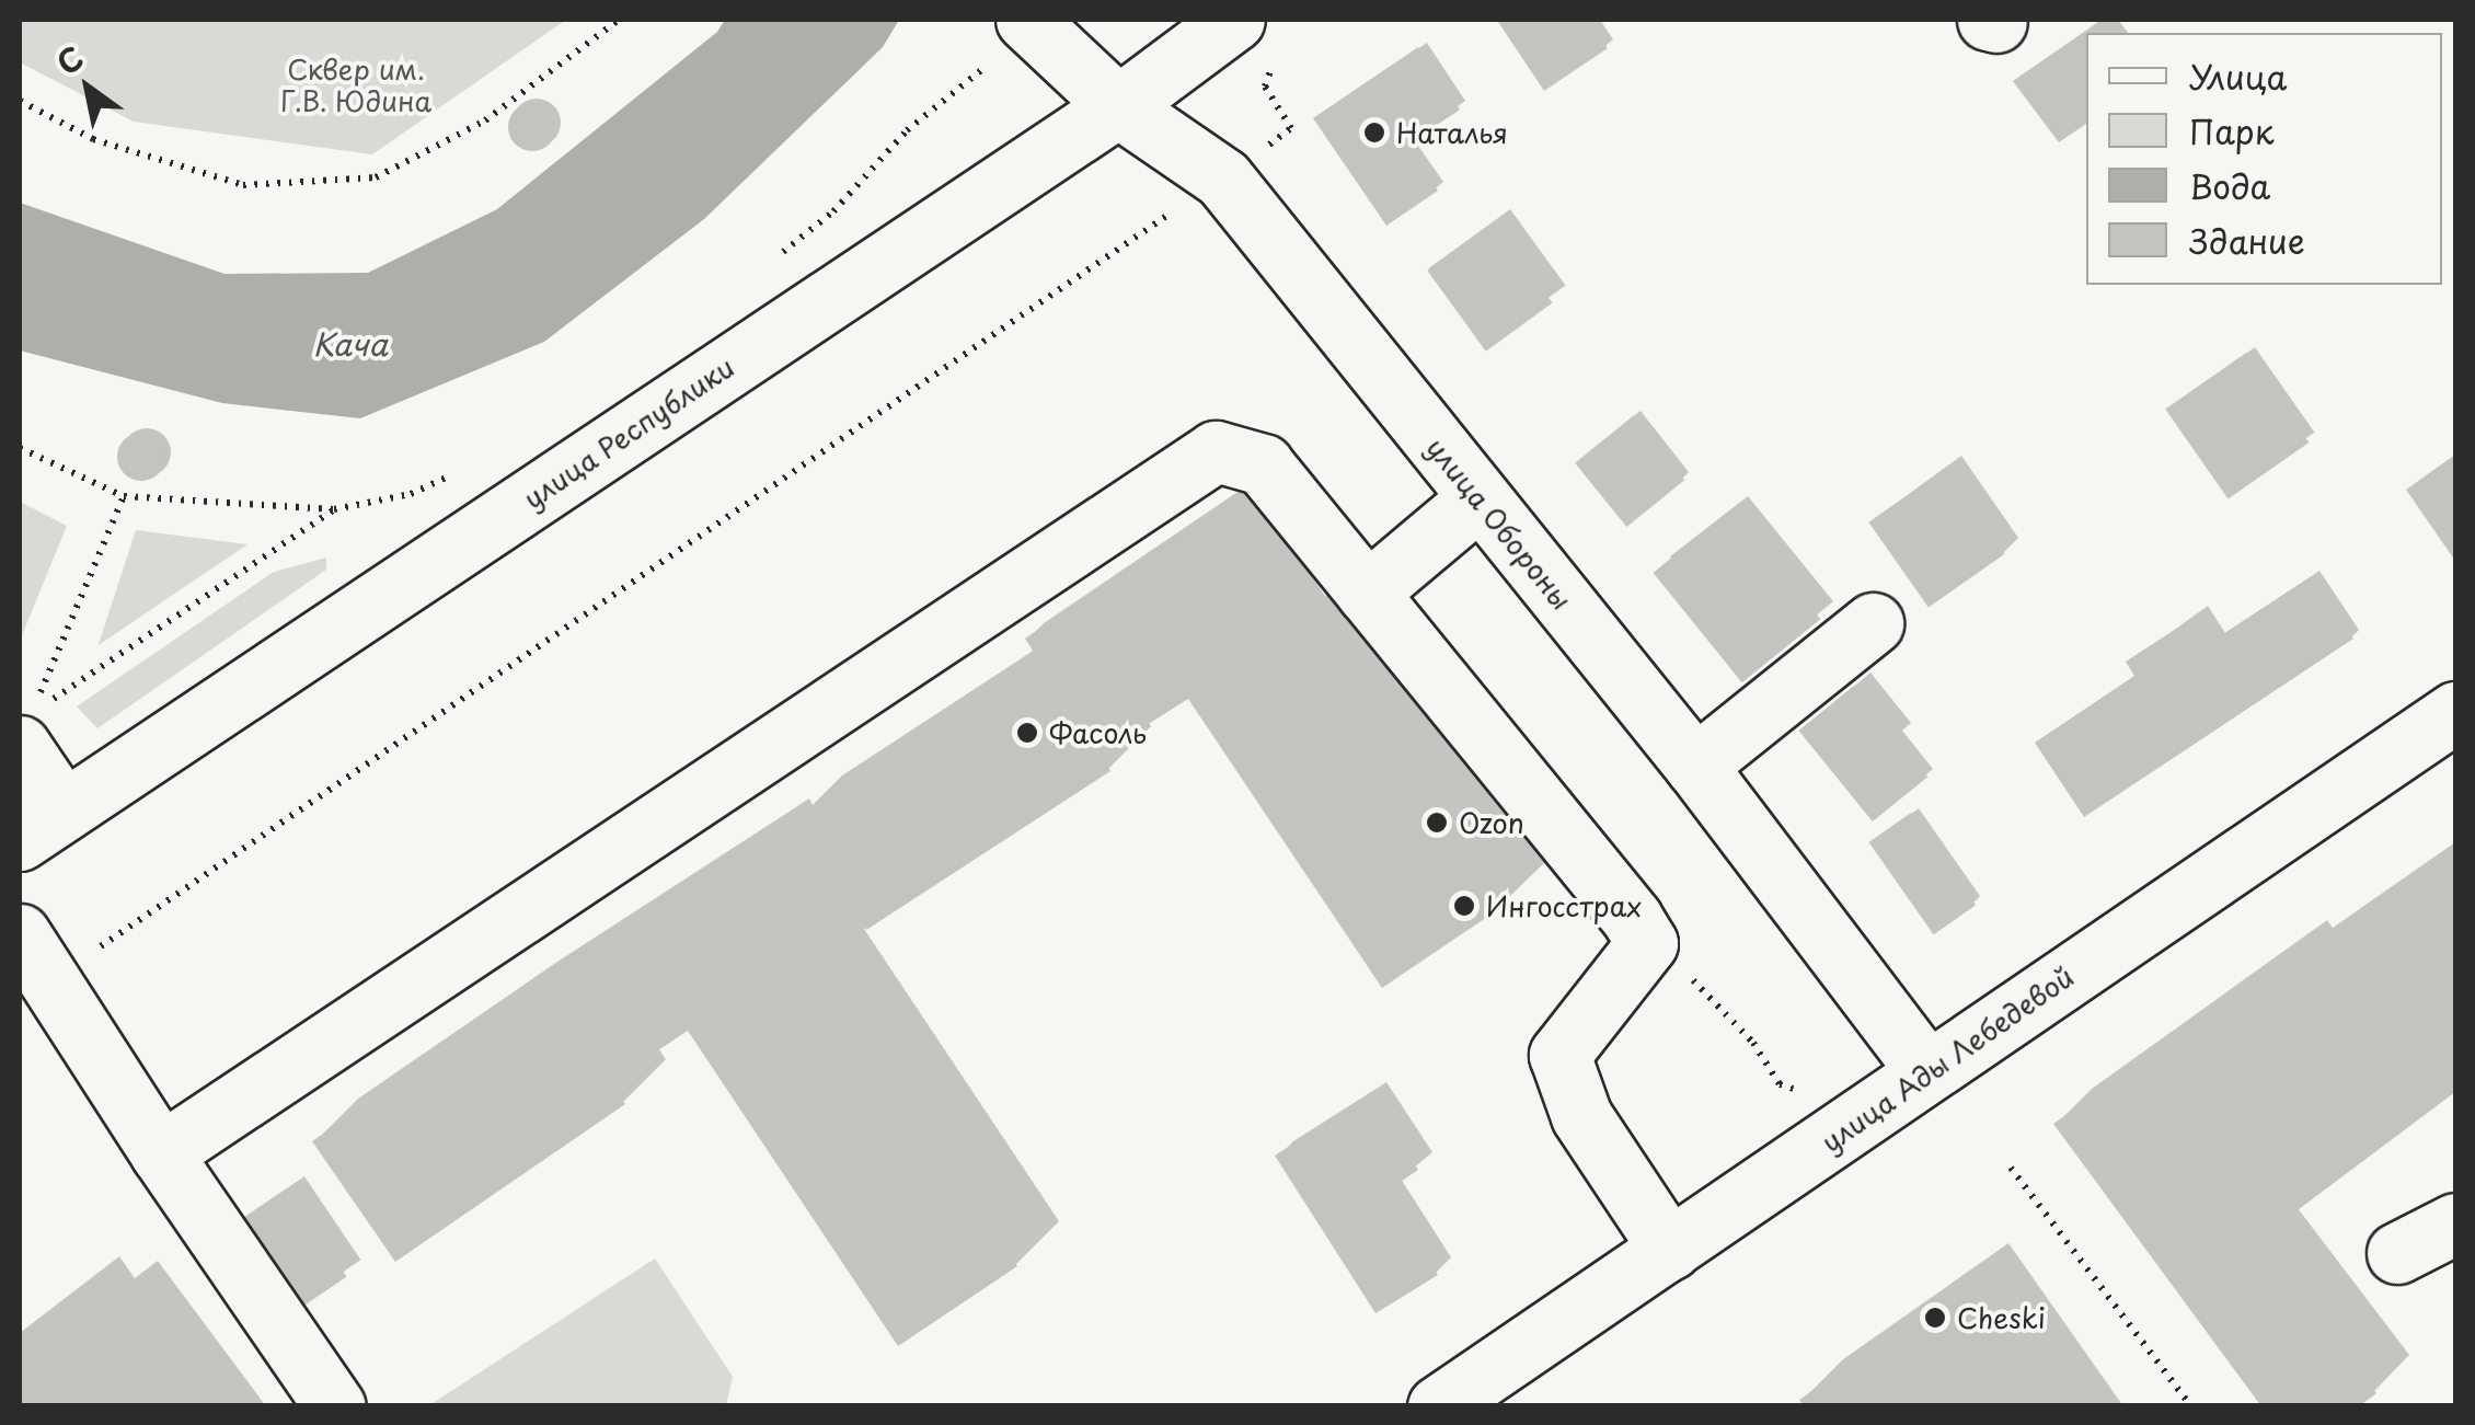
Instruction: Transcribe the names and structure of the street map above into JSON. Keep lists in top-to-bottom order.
{
  "streets": {
    "main road": ["улица Республики", "улица Обороны", "улица Ады Лебедевой"]
  },
  "crossings": [
    ["улица Республики", "улица Обороны"],
    ["улица Обороны", "улица Ады Лебедевой"]
  ],
  "water": ["Кача"],
  "parks": ["Сквер им. Г.В. Юдина"],
  "places": [
    "Наталья",
    "Фасоль",
    "Ozon",
    "Ингосстрах",
    "Cheski"
  ],
  "legend": [
    "Улица",
    "Парк",
    "Вода",
    "Здание"
  ],
  "north": "top left"
}
